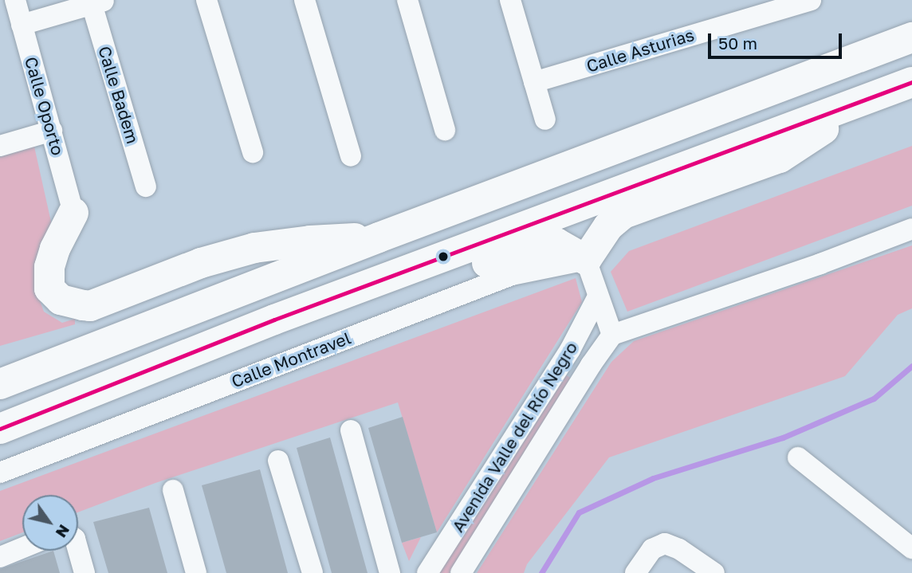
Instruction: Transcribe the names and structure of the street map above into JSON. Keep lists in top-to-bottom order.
{
  "streets": {
    "street": [
      "Calle Asturias",
      "Calle Badem",
      "Calle Oporto",
      "Calle Montravel",
      "Avenida Valle del Río Negro"
    ]
  },
  "scale_bar": "50 m",
  "north": "bottom right"
}
